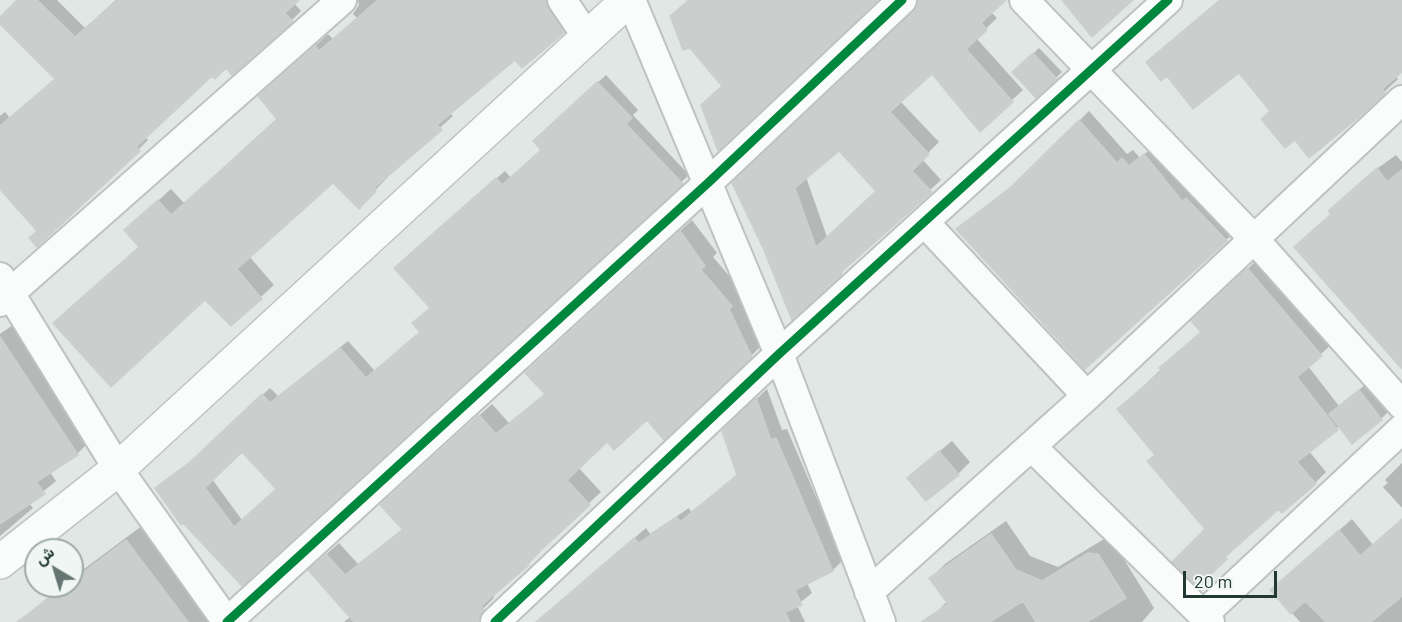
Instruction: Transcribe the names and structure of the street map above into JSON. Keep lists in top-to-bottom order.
{
  "scale_bar": "20 m",
  "north": "top left"
}
